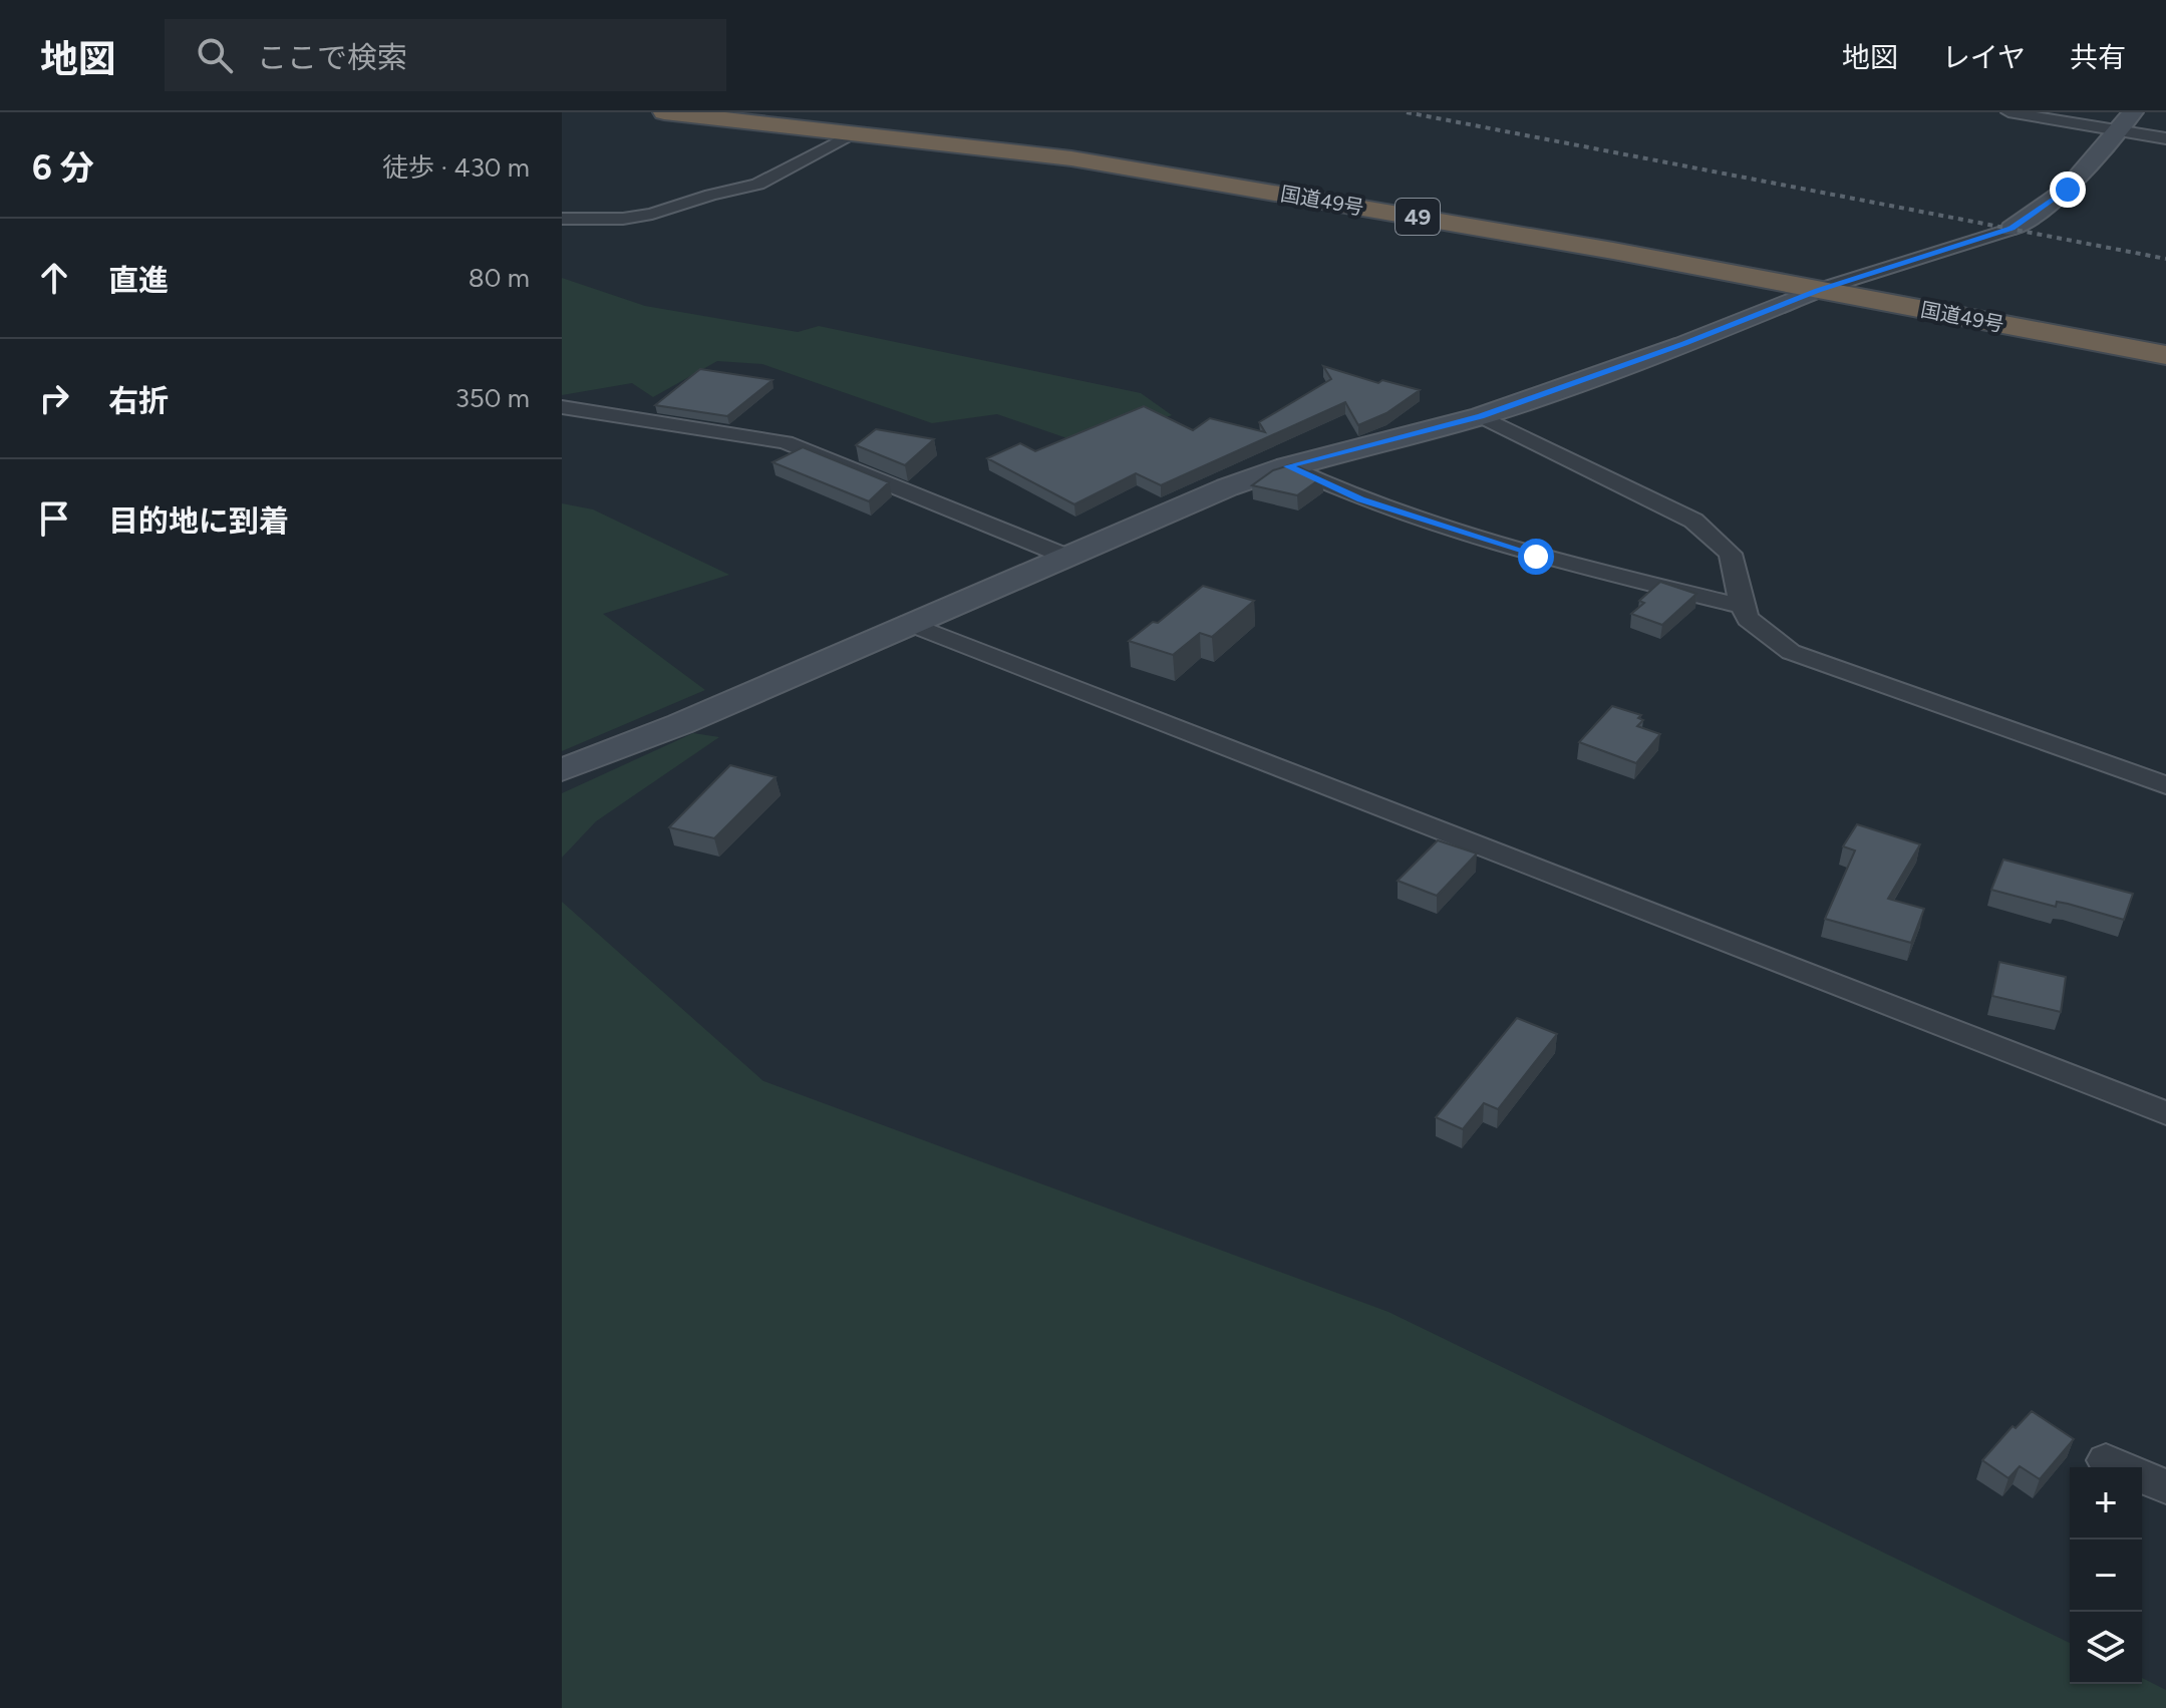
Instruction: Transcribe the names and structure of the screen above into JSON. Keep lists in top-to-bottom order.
{
  "streets": {
    "highway": ["国道49号", "49"]
  },
  "page": {
    "header": "地図",
    "search": "ここで検索",
    "nav": ["地図", "レイヤ", "共有"],
    "heading": ["6 分", "徒歩 · 430 m"],
    "list": [
      ["直進", "80 m"],
      ["右折", "350 m"],
      "目的地に到着"
    ],
    "map_buttons": ["+", "−"]
  }
}
